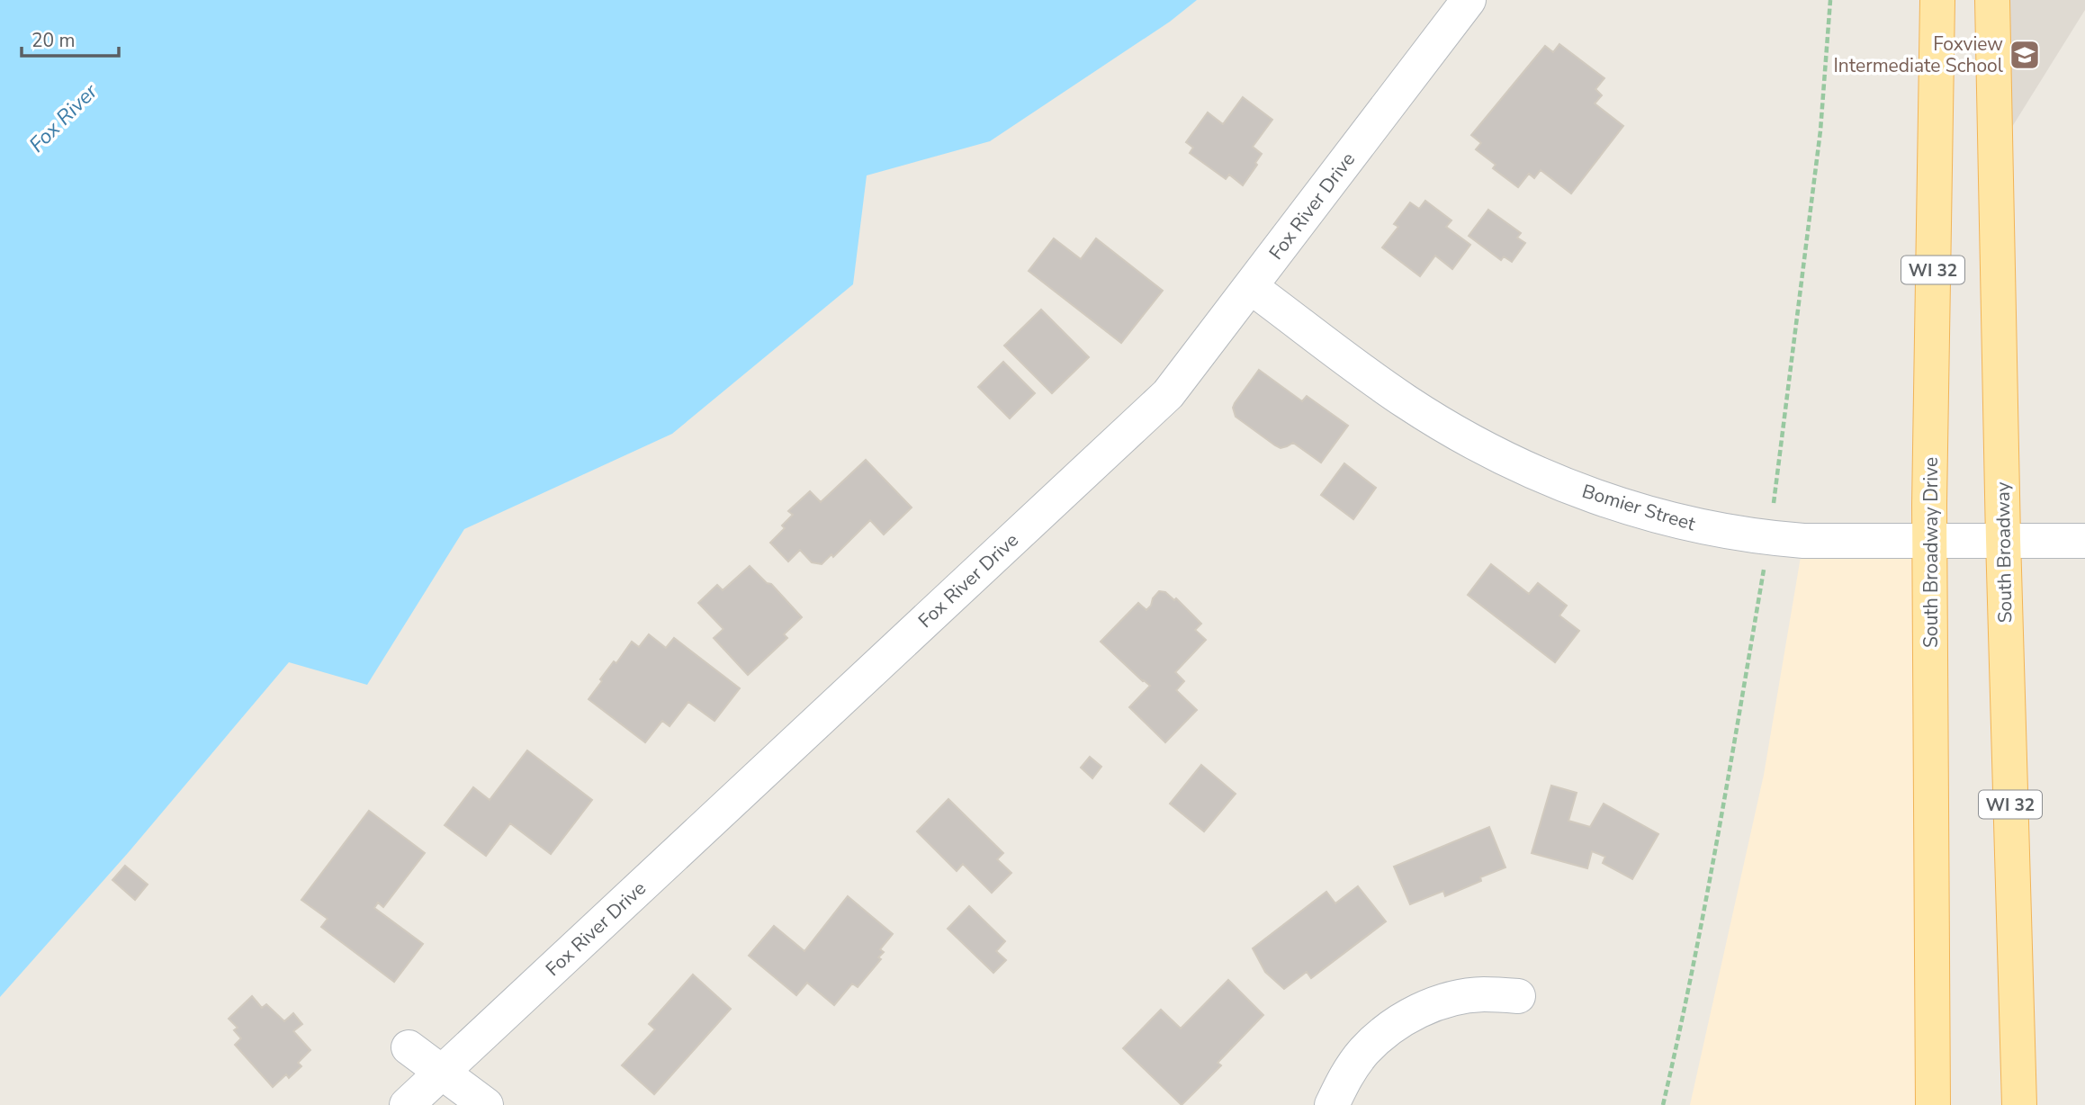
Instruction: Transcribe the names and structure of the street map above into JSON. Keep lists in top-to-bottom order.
{
  "streets": {
    "main road": ["WI 32", "South Broadway Drive", "South Broadway"],
    "street": ["Fox River Drive", "Bomier Street"]
  },
  "crossings": [
    ["Fox River Drive", "Bomier Street"],
    ["Bomier Street", "South Broadway Drive"],
    ["Bomier Street", "South Broadway"]
  ],
  "water": ["Fox River"],
  "places": {
    "school or university": ["Foxview Intermediate School"]
  },
  "scale_bar": "20 m"
}
